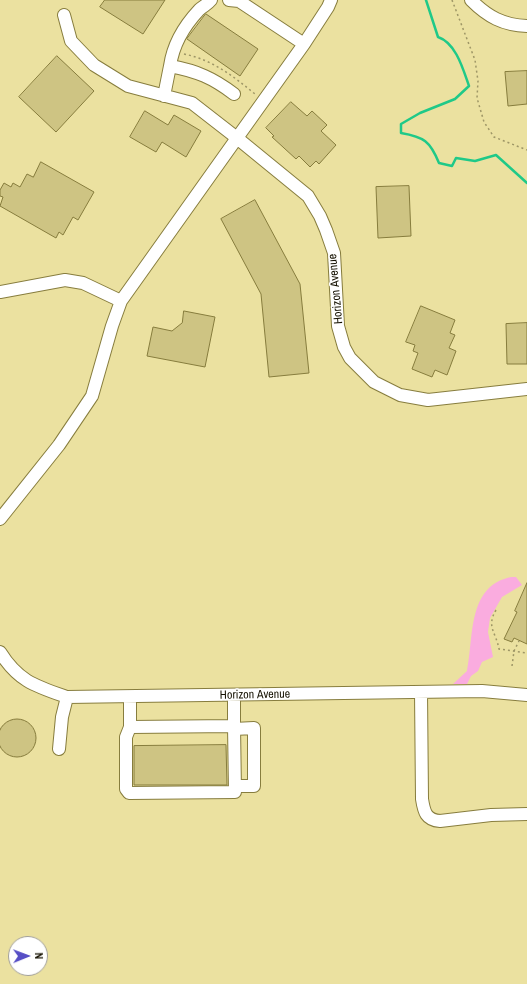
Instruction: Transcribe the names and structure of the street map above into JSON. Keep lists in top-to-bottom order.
{
  "streets": {
    "street": ["Horizon Avenue"]
  },
  "north": "right"
}
